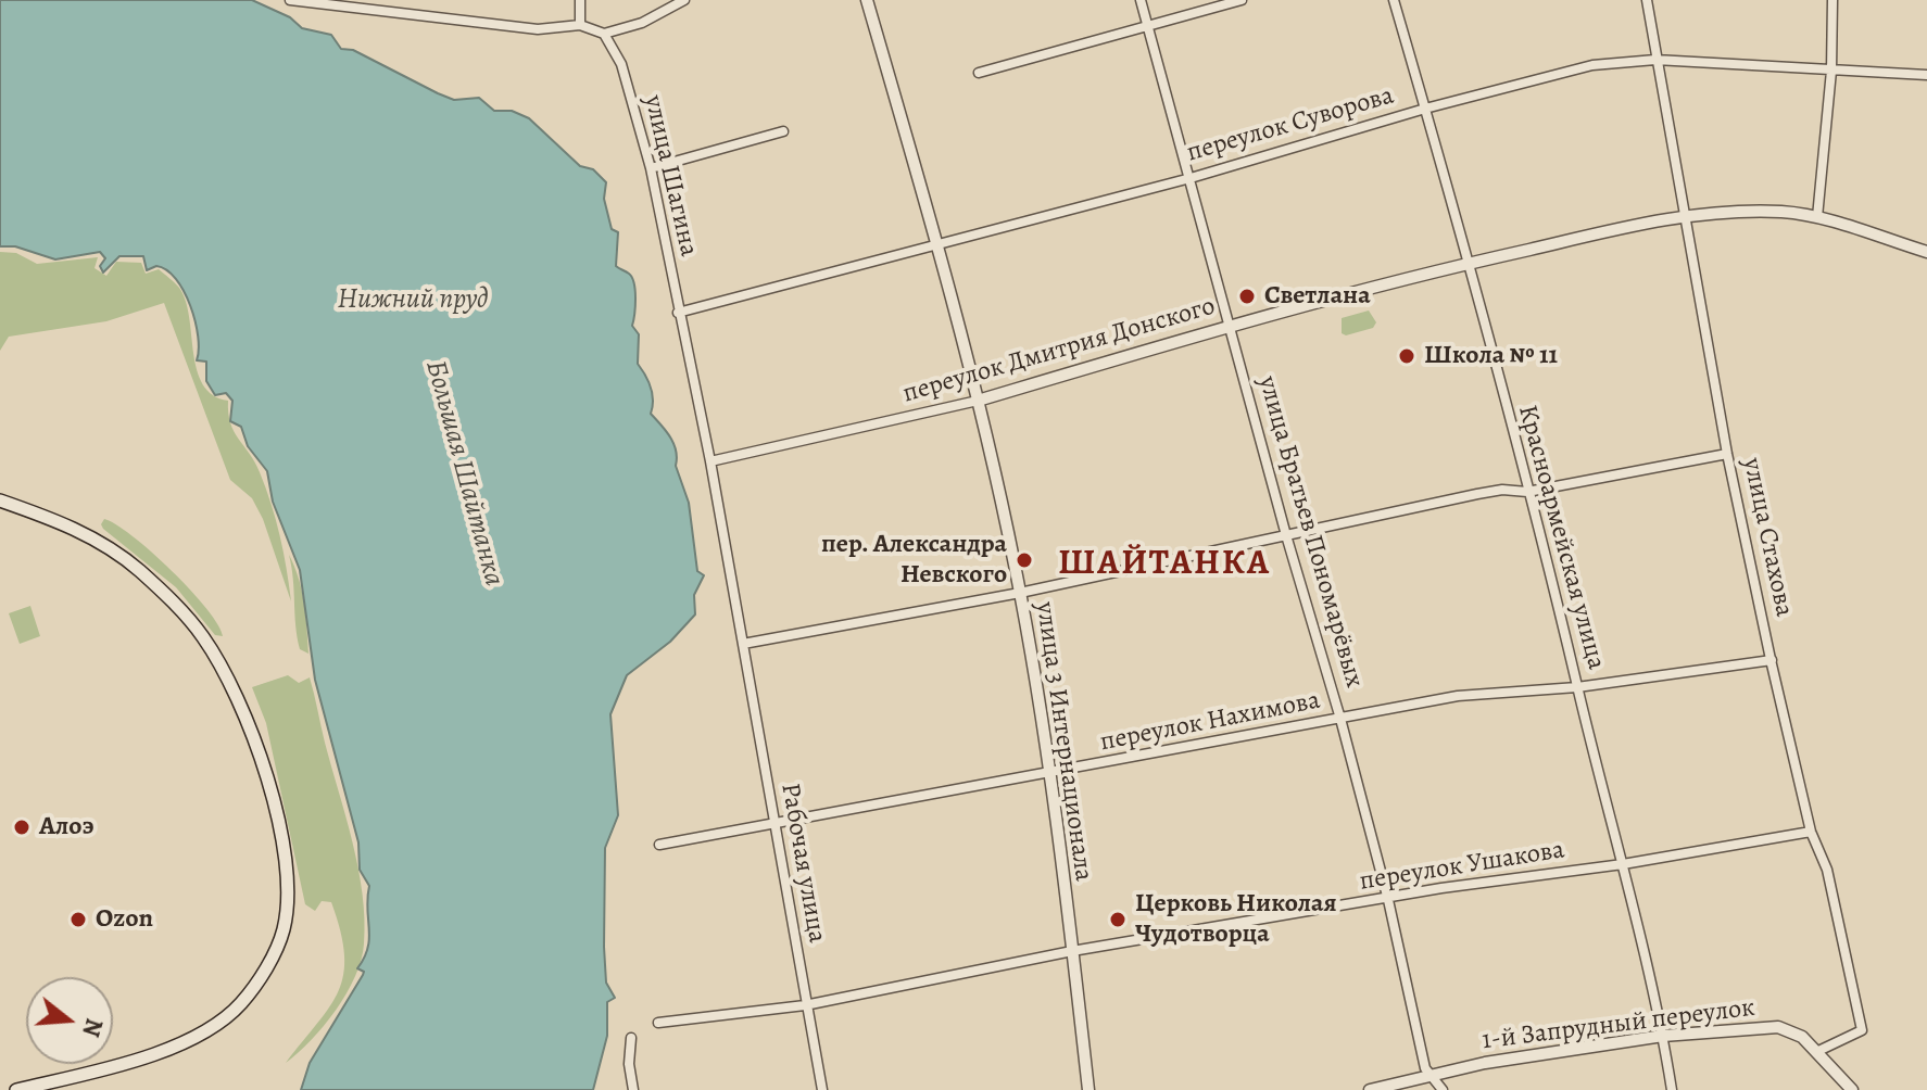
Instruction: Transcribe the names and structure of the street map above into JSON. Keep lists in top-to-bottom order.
{
  "streets": {
    "street": [
      "переулок Суворова",
      "улица Шагина",
      "переулок Дмитрия Донского",
      "улица Братьев Пономарёвых",
      "Красноармейская улица",
      "улица Стахова",
      "переулок Нахимова",
      "улица 3 Интернационала",
      "Рабочая улица",
      "переулок Ушакова",
      "1-й Запрудный переулок"
    ]
  },
  "crossings": [
    ["переулок Суворова", "улица Шагина"],
    ["переулок Суворова", "улица Братьев Пономарёвых"],
    ["переулок Суворова", "Красноармейская улица"],
    ["переулок Суворова", "улица Стахова"],
    ["переулок Суворова", "улица 3 Интернационала"],
    ["улица Шагина", "переулок Дмитрия Донского"],
    ["улица Шагина", "Рабочая улица"],
    ["переулок Дмитрия Донского", "улица Братьев Пономарёвых"],
    ["переулок Дмитрия Донского", "Красноармейская улица"],
    ["переулок Дмитрия Донского", "улица Стахова"],
    ["переулок Дмитрия Донского", "улица 3 Интернационала"],
    ["улица Братьев Пономарёвых", "переулок Нахимова"],
    ["улица Братьев Пономарёвых", "переулок Ушакова"],
    ["улица Братьев Пономарёвых", "1-й Запрудный переулок"],
    ["Красноармейская улица", "переулок Нахимова"],
    ["Красноармейская улица", "переулок Ушакова"],
    ["Красноармейская улица", "1-й Запрудный переулок"],
    ["улица Стахова", "переулок Нахимова"],
    ["улица Стахова", "переулок Ушакова"],
    ["улица Стахова", "1-й Запрудный переулок"],
    ["переулок Нахимова", "улица 3 Интернационала"],
    ["переулок Нахимова", "Рабочая улица"],
    ["улица 3 Интернационала", "переулок Ушакова"],
    ["Рабочая улица", "переулок Ушакова"]
  ],
  "districts": ["ШАЙТАНКА"],
  "water": ["Нижний пруд", "Большая Шайтанка"],
  "places": [
    "Светлана",
    "Школа № 11",
    "пер. Александра Невского",
    "Алоэ",
    "Ozon",
    "Церковь Николая Чудотворца"
  ],
  "north": "right"
}
